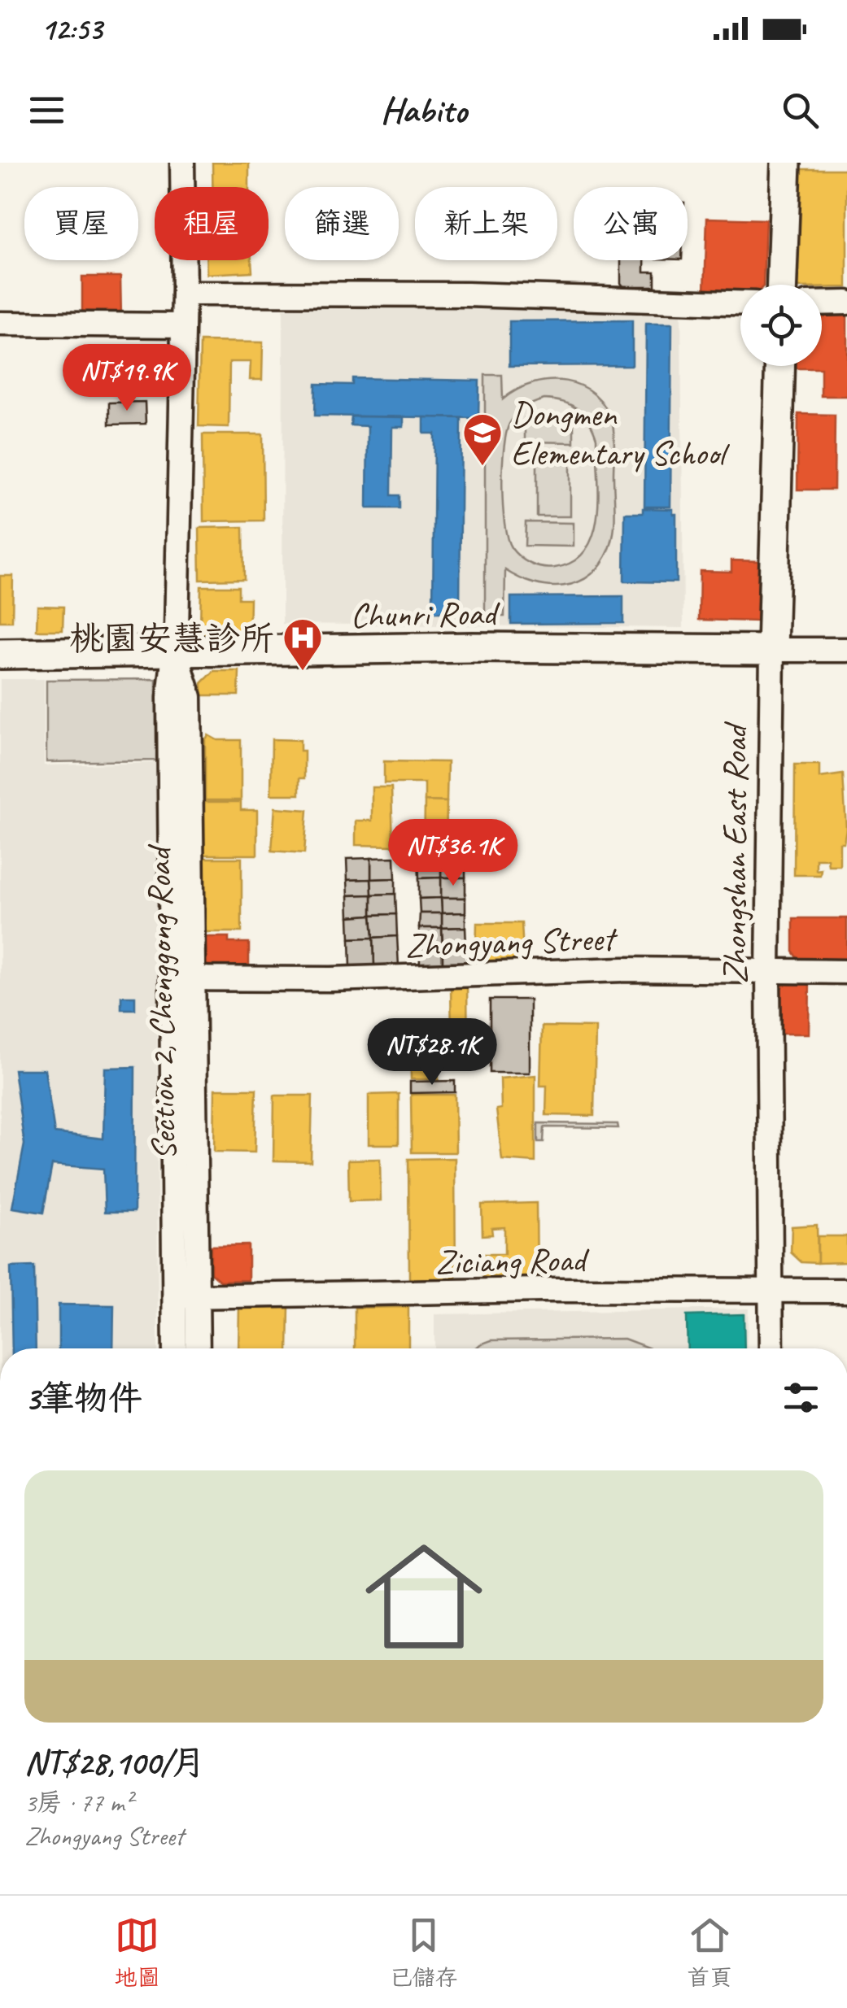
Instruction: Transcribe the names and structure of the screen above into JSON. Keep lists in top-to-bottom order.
{
  "streets": {
    "main road": ["Chunri Road", "Zhongshan East Road"],
    "street": ["Zhongyang Street", "Section 2, Chenggong Road", "Ziciang Road"]
  },
  "crossings": [
    ["Chunri Road", "Zhongshan East Road"],
    ["Chunri Road", "Section 2, Chenggong Road"],
    ["Zhongshan East Road", "Zhongyang Street"],
    ["Zhongshan East Road", "Ziciang Road"],
    ["Zhongyang Street", "Section 2, Chenggong Road"],
    ["Section 2, Chenggong Road", "Ziciang Road"]
  ],
  "places": {
    "school or university": ["Dongmen Elementary School"],
    "hospital": ["桃園安慧診所"]
  },
  "page": {
    "status": "12:53",
    "header": "Habito",
    "chip": [
      "買屋",
      "租屋",
      "篩選",
      "新上架",
      "公寓"
    ],
    "price": ["NT$19.9K", "NT$36.1K", "NT$28.1K"],
    "heading": "3筆物件",
    "list": [
      {
        "name": "NT$28,100/月",
        "note": "3房 · 77 m² · Zhongyang Street"
      }
    ],
    "tabs": ["地圖", "已儲存", "首頁"]
  }
}
